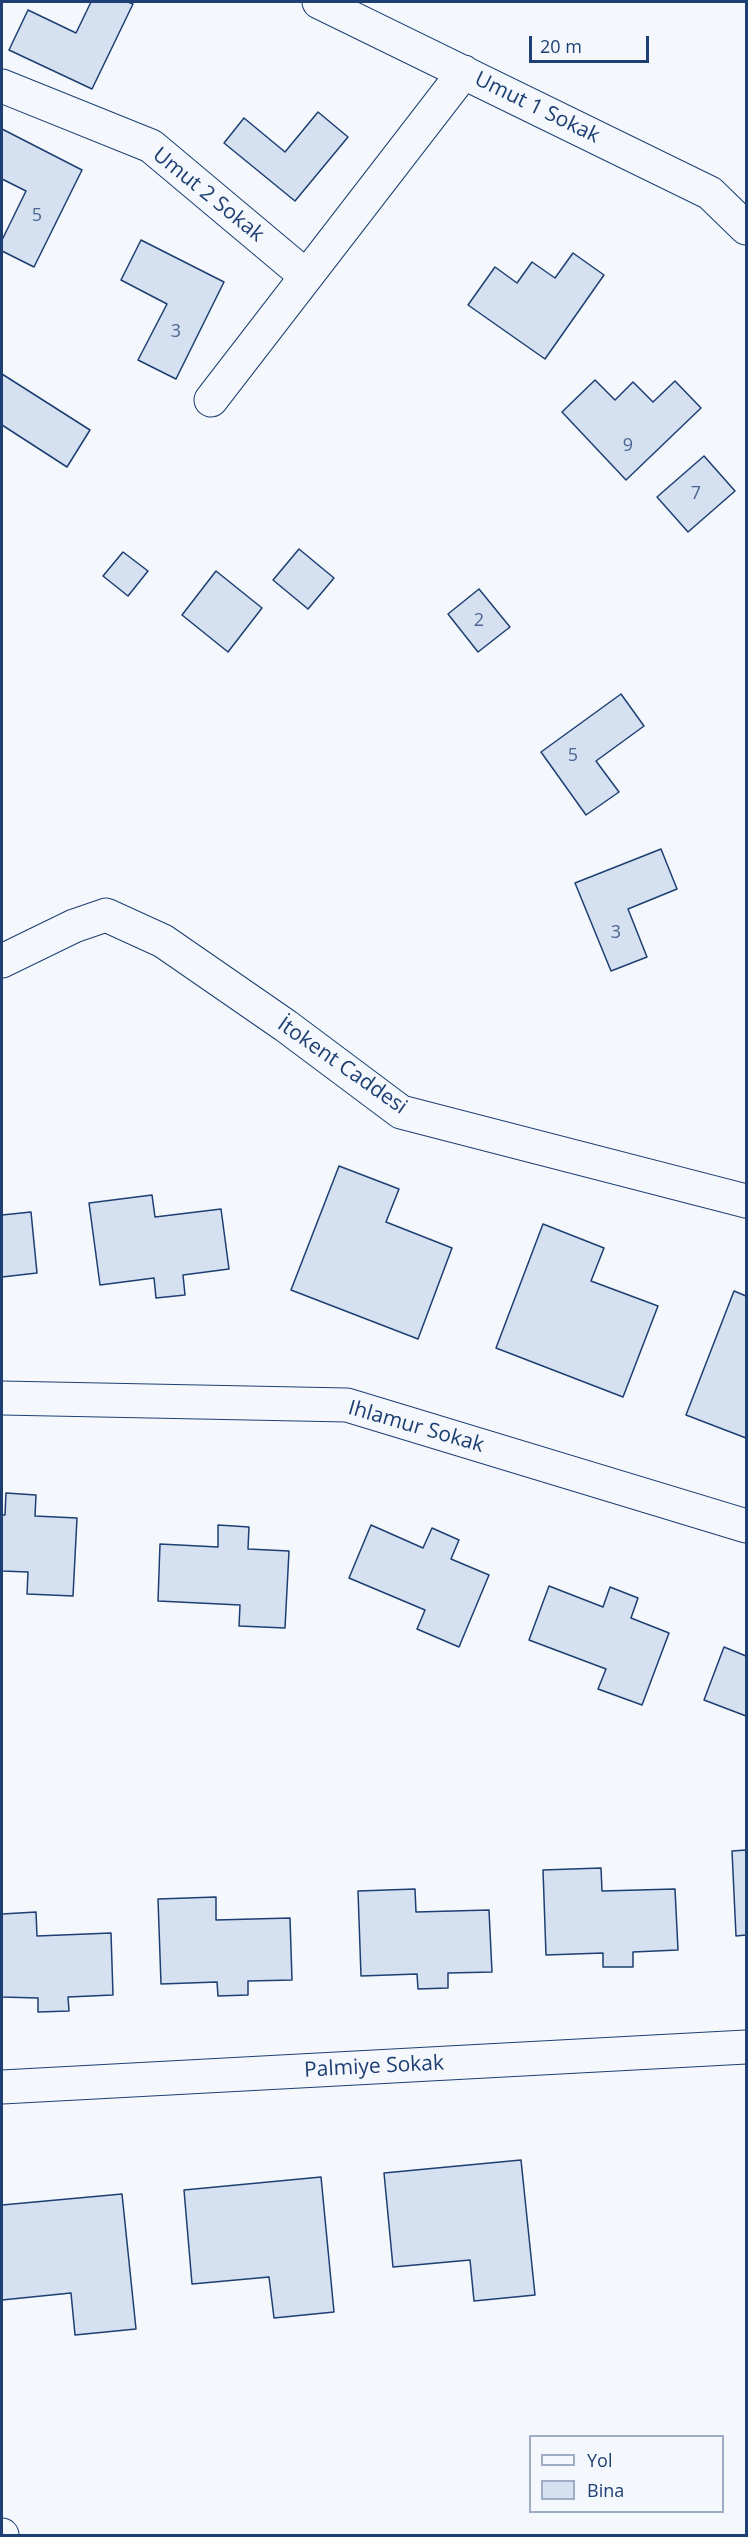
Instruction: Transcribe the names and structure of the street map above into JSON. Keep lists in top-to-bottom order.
{
  "streets": {
    "street": [
      "Umut 1 Sokak",
      "Umut 2 Sokak",
      "İtokent Caddesi",
      "Ihlamur Sokak",
      "Palmiye Sokak"
    ]
  },
  "house_numbers": [
    "5",
    "3",
    "9",
    "7",
    "2",
    "5",
    "3"
  ],
  "legend": ["Yol", "Bina"],
  "scale_bar": "20 m"
}
